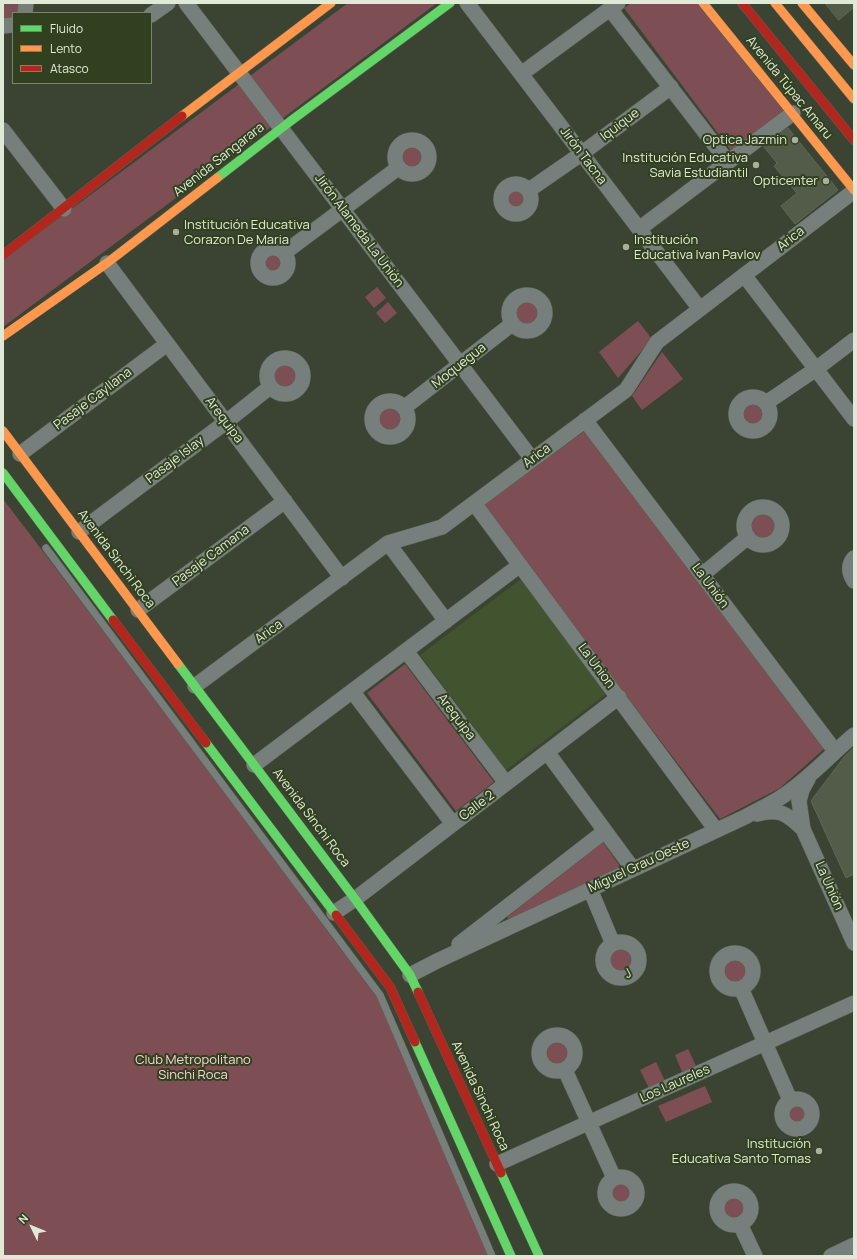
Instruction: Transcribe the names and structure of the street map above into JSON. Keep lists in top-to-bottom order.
{
  "streets": {
    "main road": ["Avenida Túpac Amaru", "Avenida Sangarara", "Avenida Sinchi Roca"],
    "street": [
      "Iquique",
      "Jirón Tacna",
      "Jirón Alameda La Unión",
      "Arica",
      "Moquegua",
      "Pasaje Cayllana",
      "Arequipa",
      "Pasaje Islay",
      "Pasaje Camana",
      "La Unión",
      "La Union",
      "Calle 2",
      "Miguel Grau Oeste",
      "Los Laureles"
    ]
  },
  "crossings": [
    ["Avenida Túpac Amaru", "Arica"],
    ["Iquique", "Jirón Tacna"],
    ["Jirón Tacna", "Arica"],
    ["Avenida Sangarara", "Jirón Alameda La Unión"],
    ["Avenida Sangarara", "Arequipa"],
    ["Jirón Alameda La Unión", "Arica"],
    ["Jirón Alameda La Unión", "Moquegua"],
    ["Arica", "Arequipa"],
    ["Arica", "Avenida Sinchi Roca"],
    ["Arica", "La Unión"],
    ["Arica", "La Union"],
    ["Pasaje Cayllana", "Arequipa"],
    ["Pasaje Cayllana", "Avenida Sinchi Roca"],
    ["Arequipa", "Pasaje Islay"],
    ["Arequipa", "Pasaje Camana"],
    ["Arequipa", "Calle 2"],
    ["Pasaje Islay", "Avenida Sinchi Roca"],
    ["Pasaje Camana", "Avenida Sinchi Roca"],
    ["Avenida Sinchi Roca", "Calle 2"],
    ["Avenida Sinchi Roca", "Miguel Grau Oeste"],
    ["Avenida Sinchi Roca", "Los Laureles"],
    ["La Unión", "Miguel Grau Oeste"],
    ["La Union", "Calle 2"],
    ["La Union", "Miguel Grau Oeste"]
  ],
  "parks": ["Club Metropolitano Sinchi Roca"],
  "places": [
    "Optica Jazmin",
    "Institución Educativa Savia Estudiantil",
    "Opticenter",
    "Institución Educativa Corazon De Maria",
    "Institución Educativa Ivan Pavlov",
    "Institución Educativa Santo Tomas"
  ],
  "legend": ["Fluido", "Lento", "Atasco"],
  "north": "top left"
}
